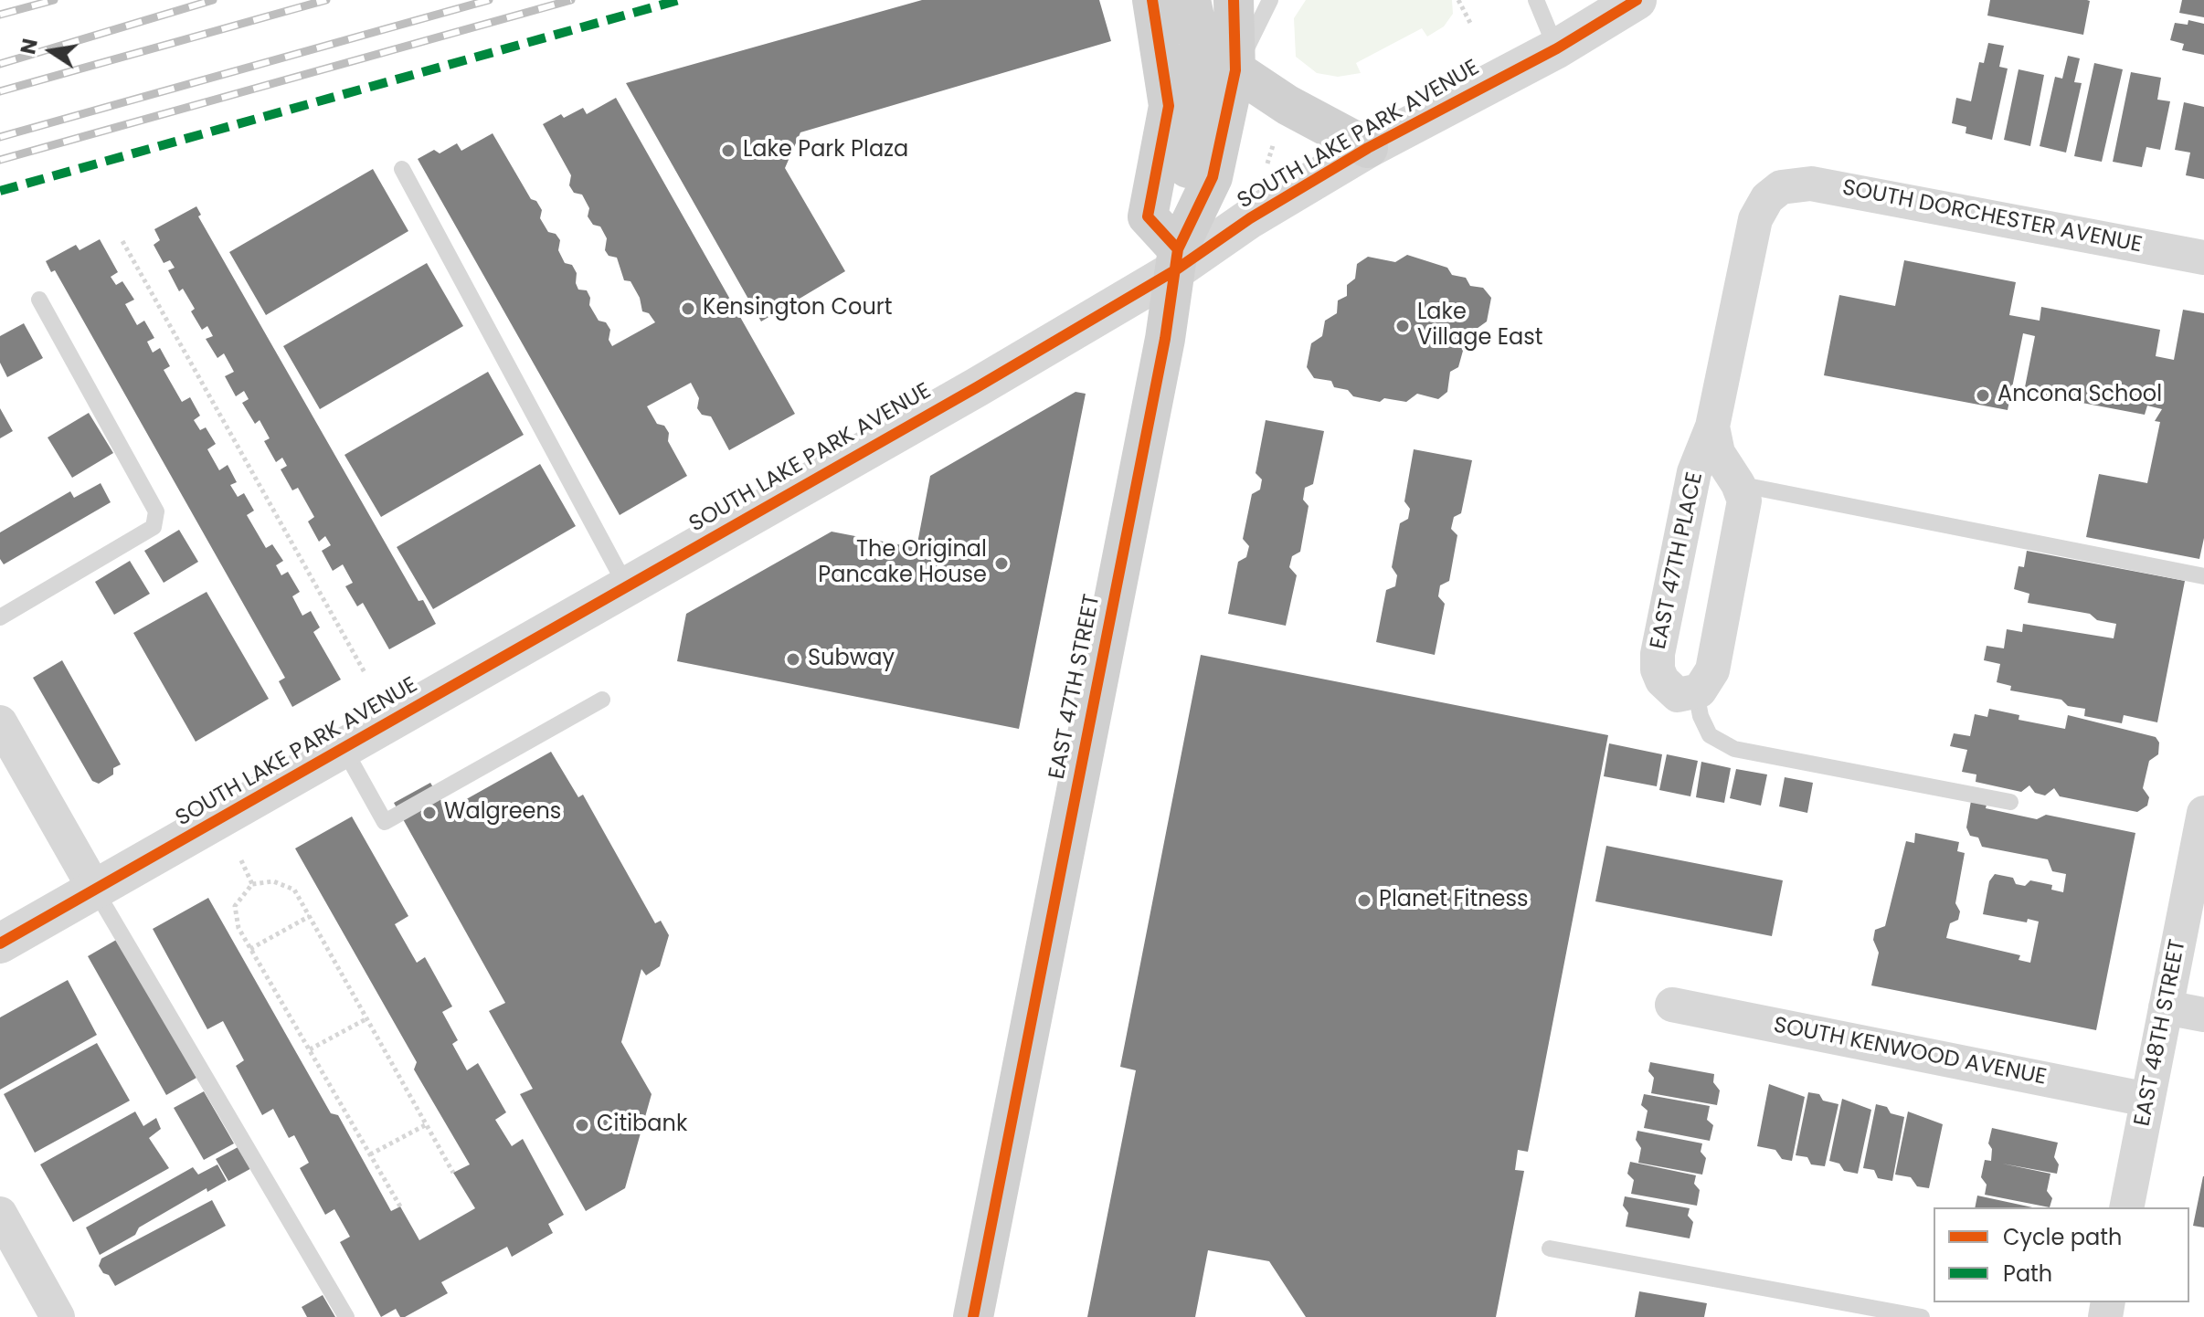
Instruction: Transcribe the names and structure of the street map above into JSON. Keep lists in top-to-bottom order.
{
  "streets": {
    "main road": ["EAST 47TH STREET"],
    "street": [
      "SOUTH LAKE PARK AVENUE",
      "SOUTH DORCHESTER AVENUE",
      "EAST 47TH PLACE",
      "EAST 48TH STREET",
      "SOUTH KENWOOD AVENUE"
    ]
  },
  "crossings": [
    ["SOUTH LAKE PARK AVENUE", "EAST 47TH STREET"],
    ["SOUTH DORCHESTER AVENUE", "EAST 47TH PLACE"],
    ["EAST 48TH STREET", "SOUTH KENWOOD AVENUE"]
  ],
  "places": [
    "Lake Park Plaza",
    "Kensington Court",
    "Lake Village East",
    "Ancona School",
    "The Original Pancake House",
    "Subway",
    "Walgreens",
    "Planet Fitness",
    "Citibank"
  ],
  "legend": ["Cycle path", "Path"],
  "north": "left"
}
